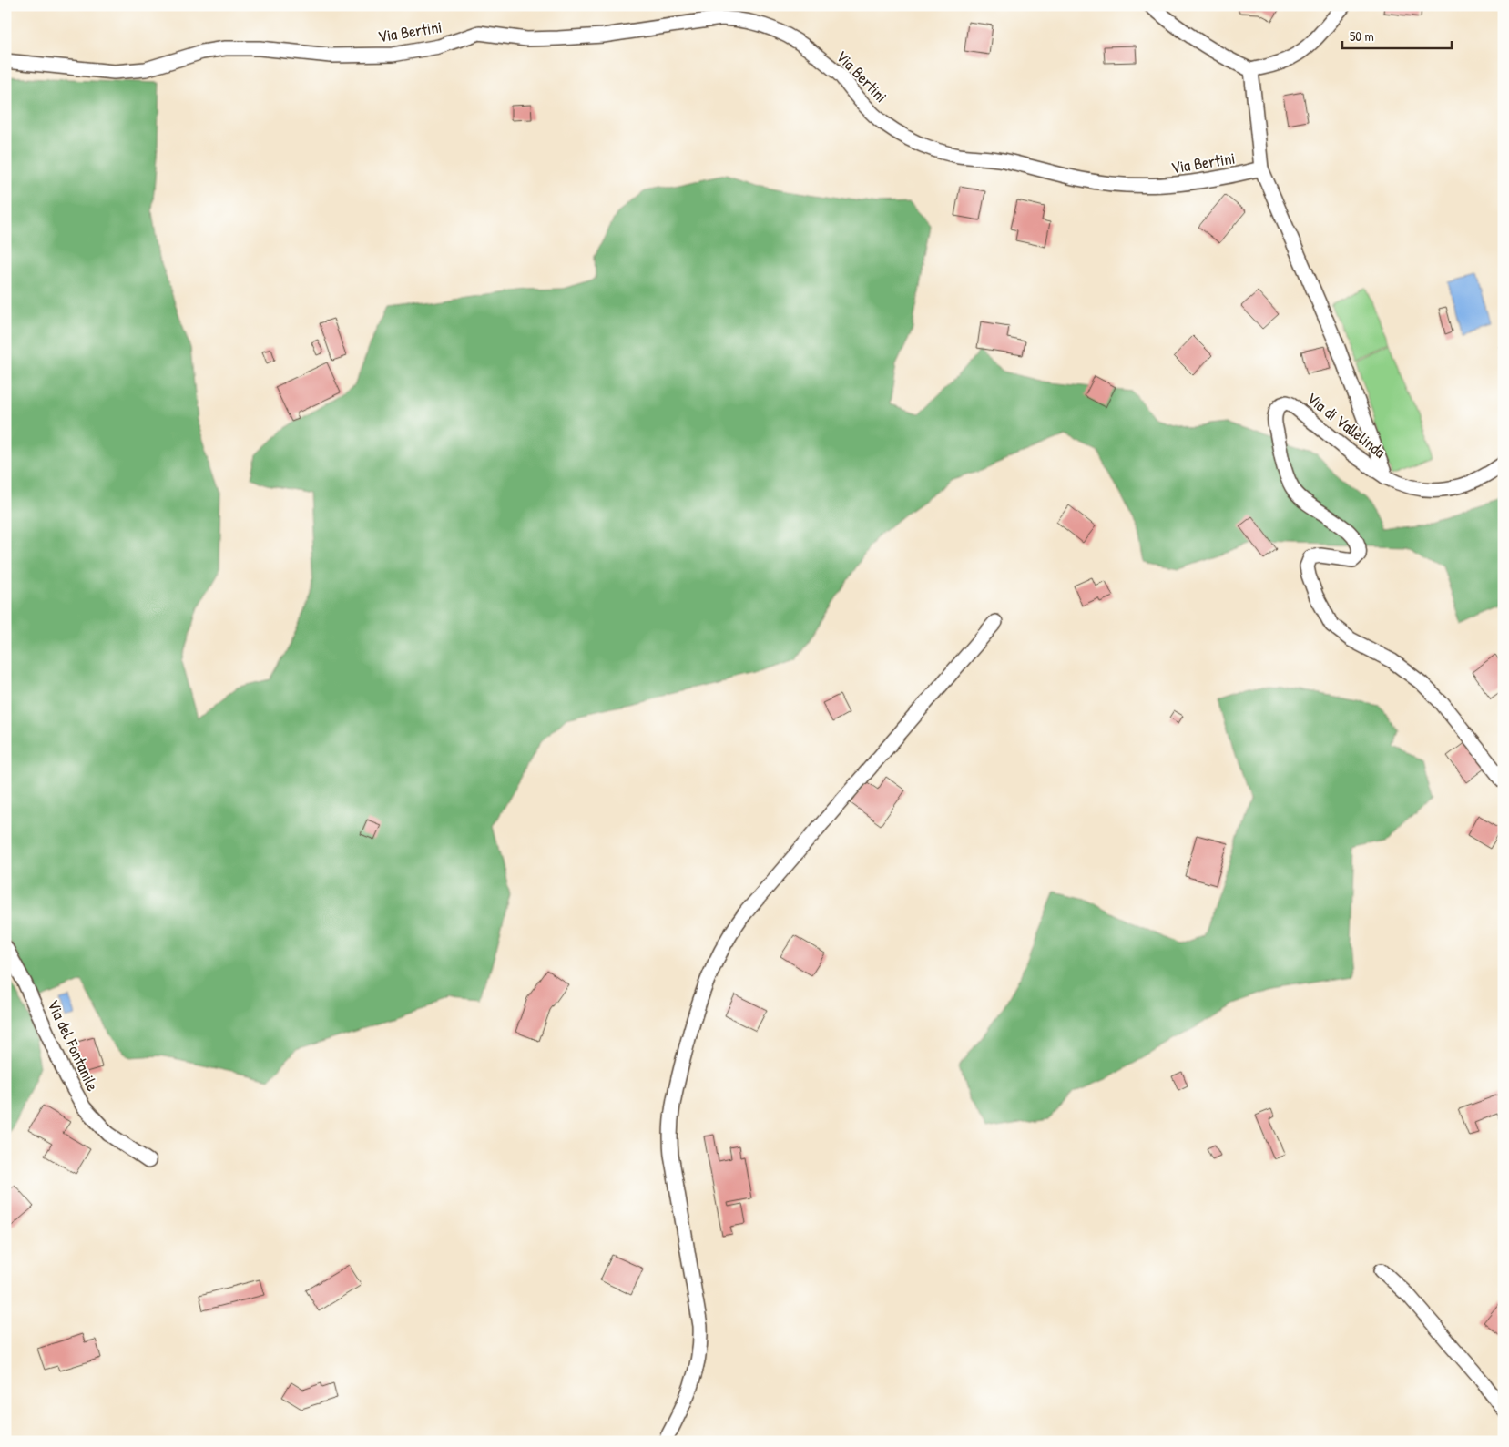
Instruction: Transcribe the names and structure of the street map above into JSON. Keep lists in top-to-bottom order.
{
  "streets": {
    "street": ["Via Bertini", "Via di Vallelinda", "Via del Fontanile"]
  },
  "crossings": [
    ["Via Bertini", "Via di Vallelinda"]
  ],
  "scale_bar": "50 m"
}
